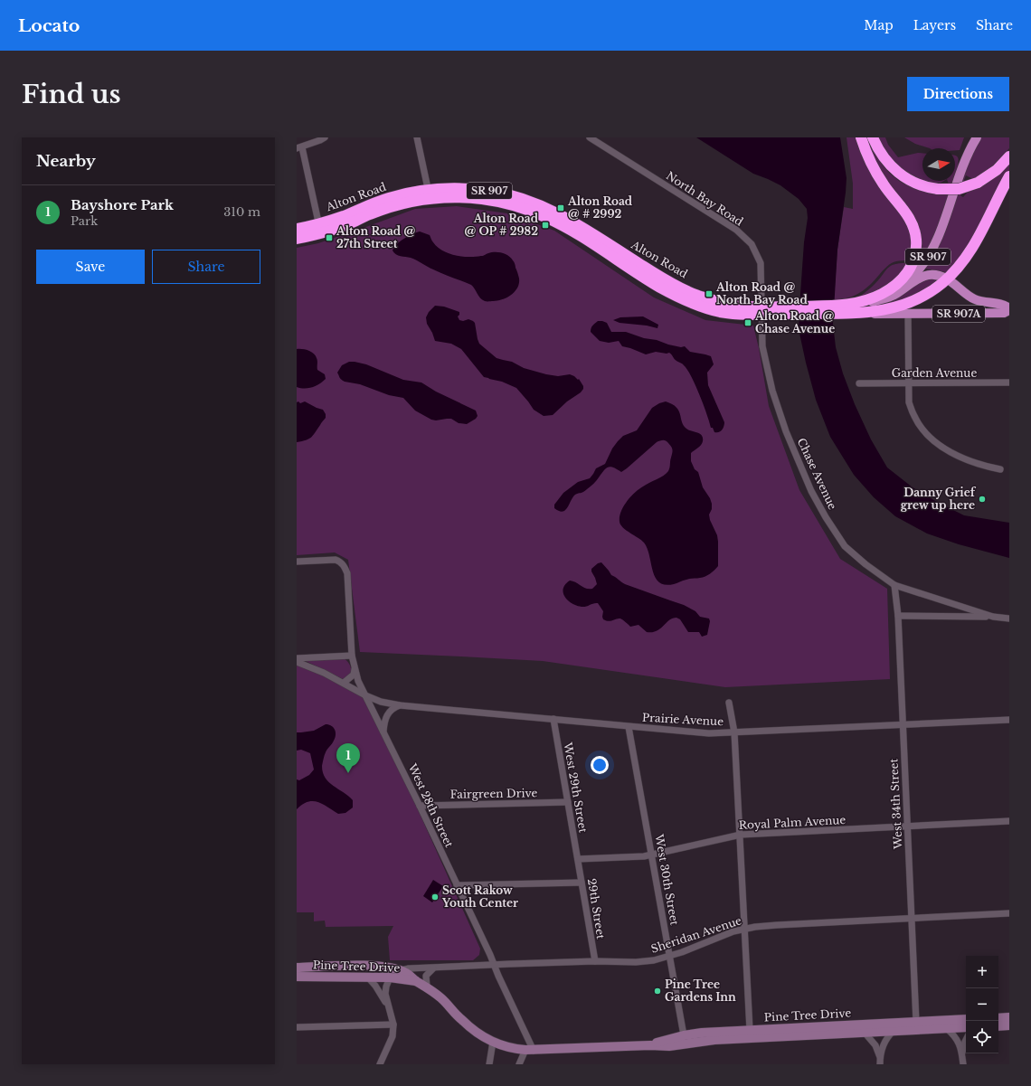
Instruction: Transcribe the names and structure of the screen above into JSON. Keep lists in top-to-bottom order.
{
  "streets": {
    "highway": ["SR 907", "Alton Road"],
    "main road": ["SR 907A", "Pine Tree Drive"],
    "street": [
      "North Bay Road",
      "Garden Avenue",
      "Chase Avenue",
      "Prairie Avenue",
      "West 29th Street",
      "Fairgreen Drive",
      "West 34th Street",
      "West 28th Street",
      "Royal Palm Avenue",
      "West 30th Street",
      "29th Street",
      "Sheridan Avenue"
    ]
  },
  "crossings": [
    ["SR 907", "Alton Road"],
    ["Alton Road", "North Bay Road"],
    ["Alton Road", "Chase Avenue"],
    ["North Bay Road", "Chase Avenue"],
    ["Chase Avenue", "West 34th Street"],
    ["Prairie Avenue", "West 29th Street"],
    ["Prairie Avenue", "West 34th Street"],
    ["Prairie Avenue", "West 28th Street"],
    ["Prairie Avenue", "West 30th Street"],
    ["West 29th Street", "Fairgreen Drive"],
    ["West 29th Street", "Royal Palm Avenue"],
    ["West 29th Street", "29th Street"],
    ["Fairgreen Drive", "West 28th Street"],
    ["West 34th Street", "Royal Palm Avenue"],
    ["West 34th Street", "Sheridan Avenue"],
    ["West 34th Street", "Pine Tree Drive"],
    ["West 28th Street", "Sheridan Avenue"],
    ["West 28th Street", "Pine Tree Drive"],
    ["Royal Palm Avenue", "West 30th Street"],
    ["Royal Palm Avenue", "29th Street"],
    ["West 30th Street", "Sheridan Avenue"],
    ["West 30th Street", "Pine Tree Drive"],
    ["29th Street", "Sheridan Avenue"],
    ["Sheridan Avenue", "Pine Tree Drive"]
  ],
  "places": {
    "transit": [
      "Alton Road @ # 2992",
      "Alton Road @ OP # 2982",
      "Alton Road @ 27th Street",
      "Alton Road @ North Bay Road",
      "Alton Road @ Chase Avenue"
    ],
    "other": ["Danny Grief grew up here", "Scott Rakow Youth Center", "Pine Tree Gardens Inn"]
  },
  "north": "right",
  "page": {
    "header": "Locato",
    "nav": ["Map", "Layers", "Share"],
    "buttons": [
      "Directions",
      ["Save", "Share"]
    ],
    "title": "Find us",
    "heading": "Nearby",
    "list": [
      {
        "mark": "1",
        "name": "Bayshore Park",
        "note": "Park",
        "value": "310 m"
      }
    ],
    "pins": "1",
    "map_buttons": ["+", "−"]
  }
}
